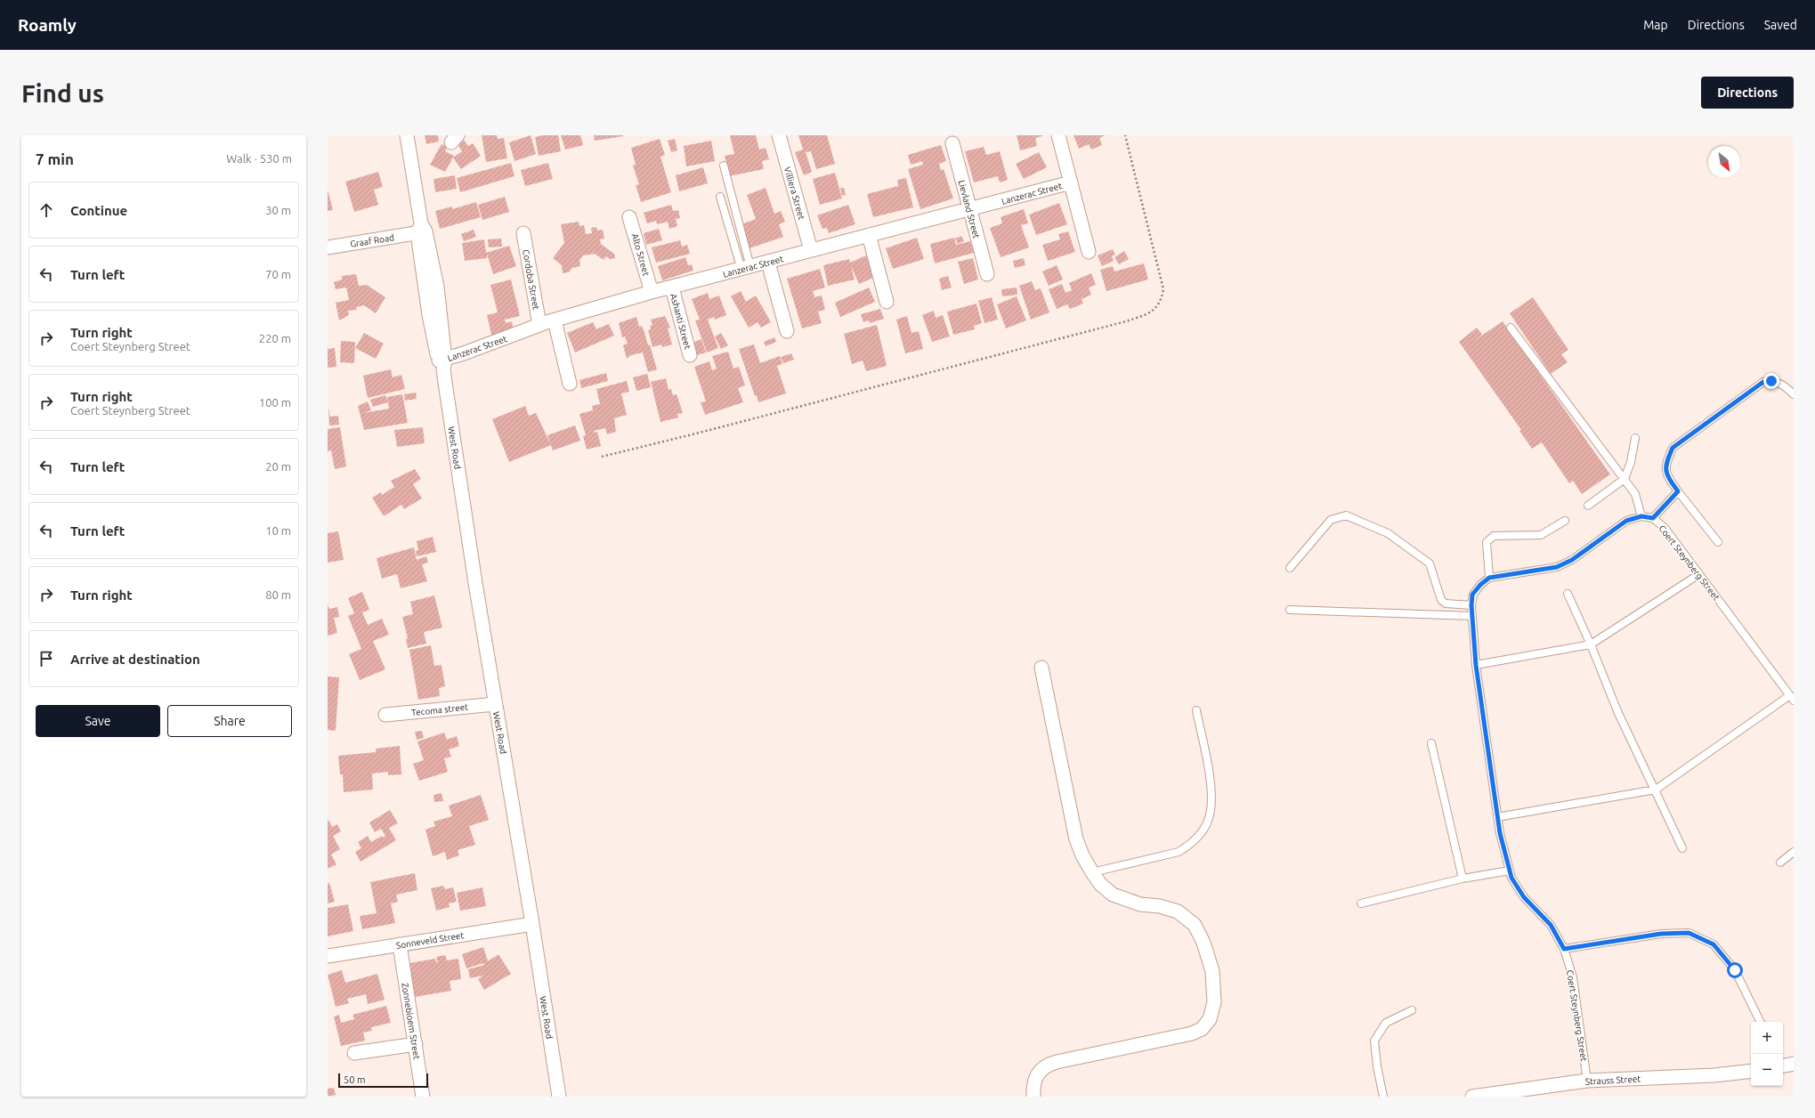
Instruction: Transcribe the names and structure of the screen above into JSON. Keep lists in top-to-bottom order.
{
  "streets": {
    "street": [
      "Villiera Street",
      "Lanzerac Street",
      "Lievland Street",
      "Graaf Road",
      "Alto Street",
      "Cordoba Street",
      "Ashanti Street",
      "West Road",
      "Tecoma street",
      "Sonneveld Street",
      "Zonnebloem Street",
      "Strauss Street"
    ],
    "lane": ["Coert Steynberg Street"]
  },
  "crossings": [
    ["Villiera Street", "Lanzerac Street"],
    ["Lanzerac Street", "Lievland Street"],
    ["Lanzerac Street", "Alto Street"],
    ["Lanzerac Street", "Cordoba Street"],
    ["Lanzerac Street", "Ashanti Street"],
    ["Lanzerac Street", "West Road"],
    ["Graaf Road", "West Road"],
    ["West Road", "Tecoma street"],
    ["West Road", "Sonneveld Street"],
    ["Coert Steynberg Street", "Strauss Street"],
    ["Sonneveld Street", "Zonnebloem Street"]
  ],
  "scale_bar": "50 m",
  "north": "bottom right",
  "page": {
    "header": "Roamly",
    "nav": ["Map", "Directions", "Saved"],
    "buttons": [
      "Directions",
      ["Save", "Share"]
    ],
    "title": "Find us",
    "heading": ["7 min", "Walk · 530 m"],
    "list": [
      ["Continue", "30 m"],
      ["Turn left", "70 m"],
      ["Turn right", "Coert Steynberg Street", "220 m"],
      ["Turn right", "Coert Steynberg Street", "100 m"],
      ["Turn left", "20 m"],
      ["Turn left", "10 m"],
      ["Turn right", "80 m"],
      "Arrive at destination"
    ],
    "map_buttons": ["+", "−"],
    "scale": "50 m"
  }
}
